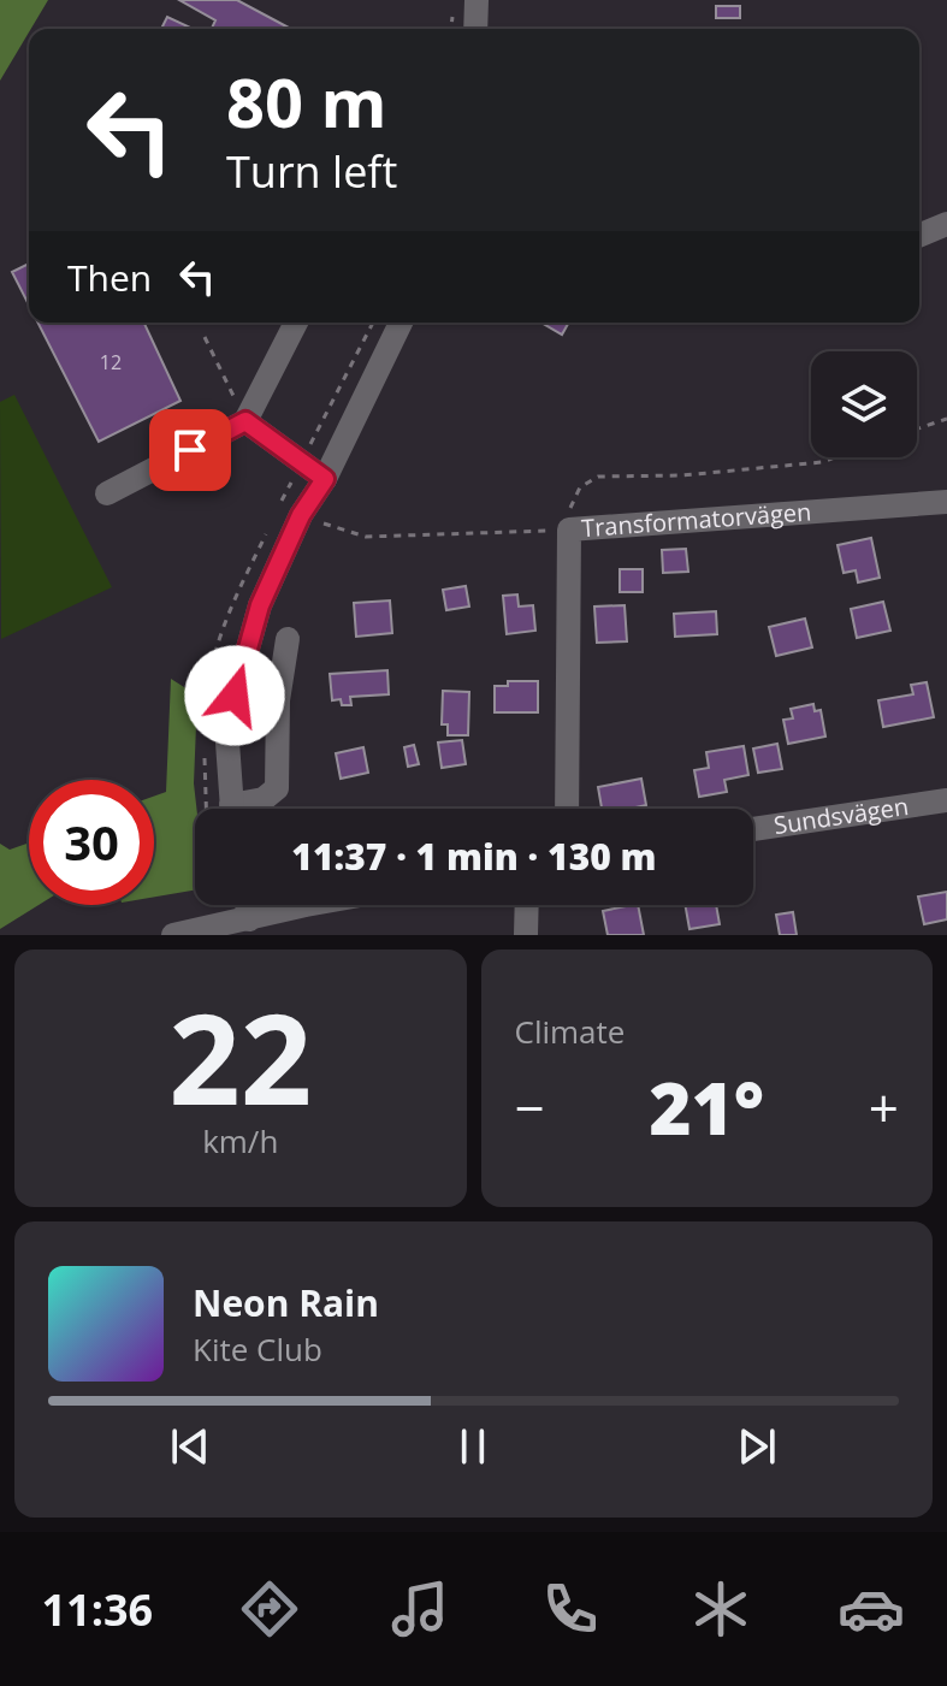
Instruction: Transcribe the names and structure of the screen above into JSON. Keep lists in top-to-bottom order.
{
  "streets": {
    "street": ["Transformatorvägen", "Sundsvägen"]
  },
  "house_numbers": ["12"],
  "page": {
    "turn": ["80 m", "Turn left"],
    "then": "Then",
    "limit": "30",
    "trip": "11:37 · 1 min · 130 m",
    "tile": [
      ["22", "km/h"],
      "Climate"
    ],
    "heat": ["−", "21°", "+"],
    "song": ["Neon Rain", "Kite Club"],
    "tabs": "11:36"
  }
}
